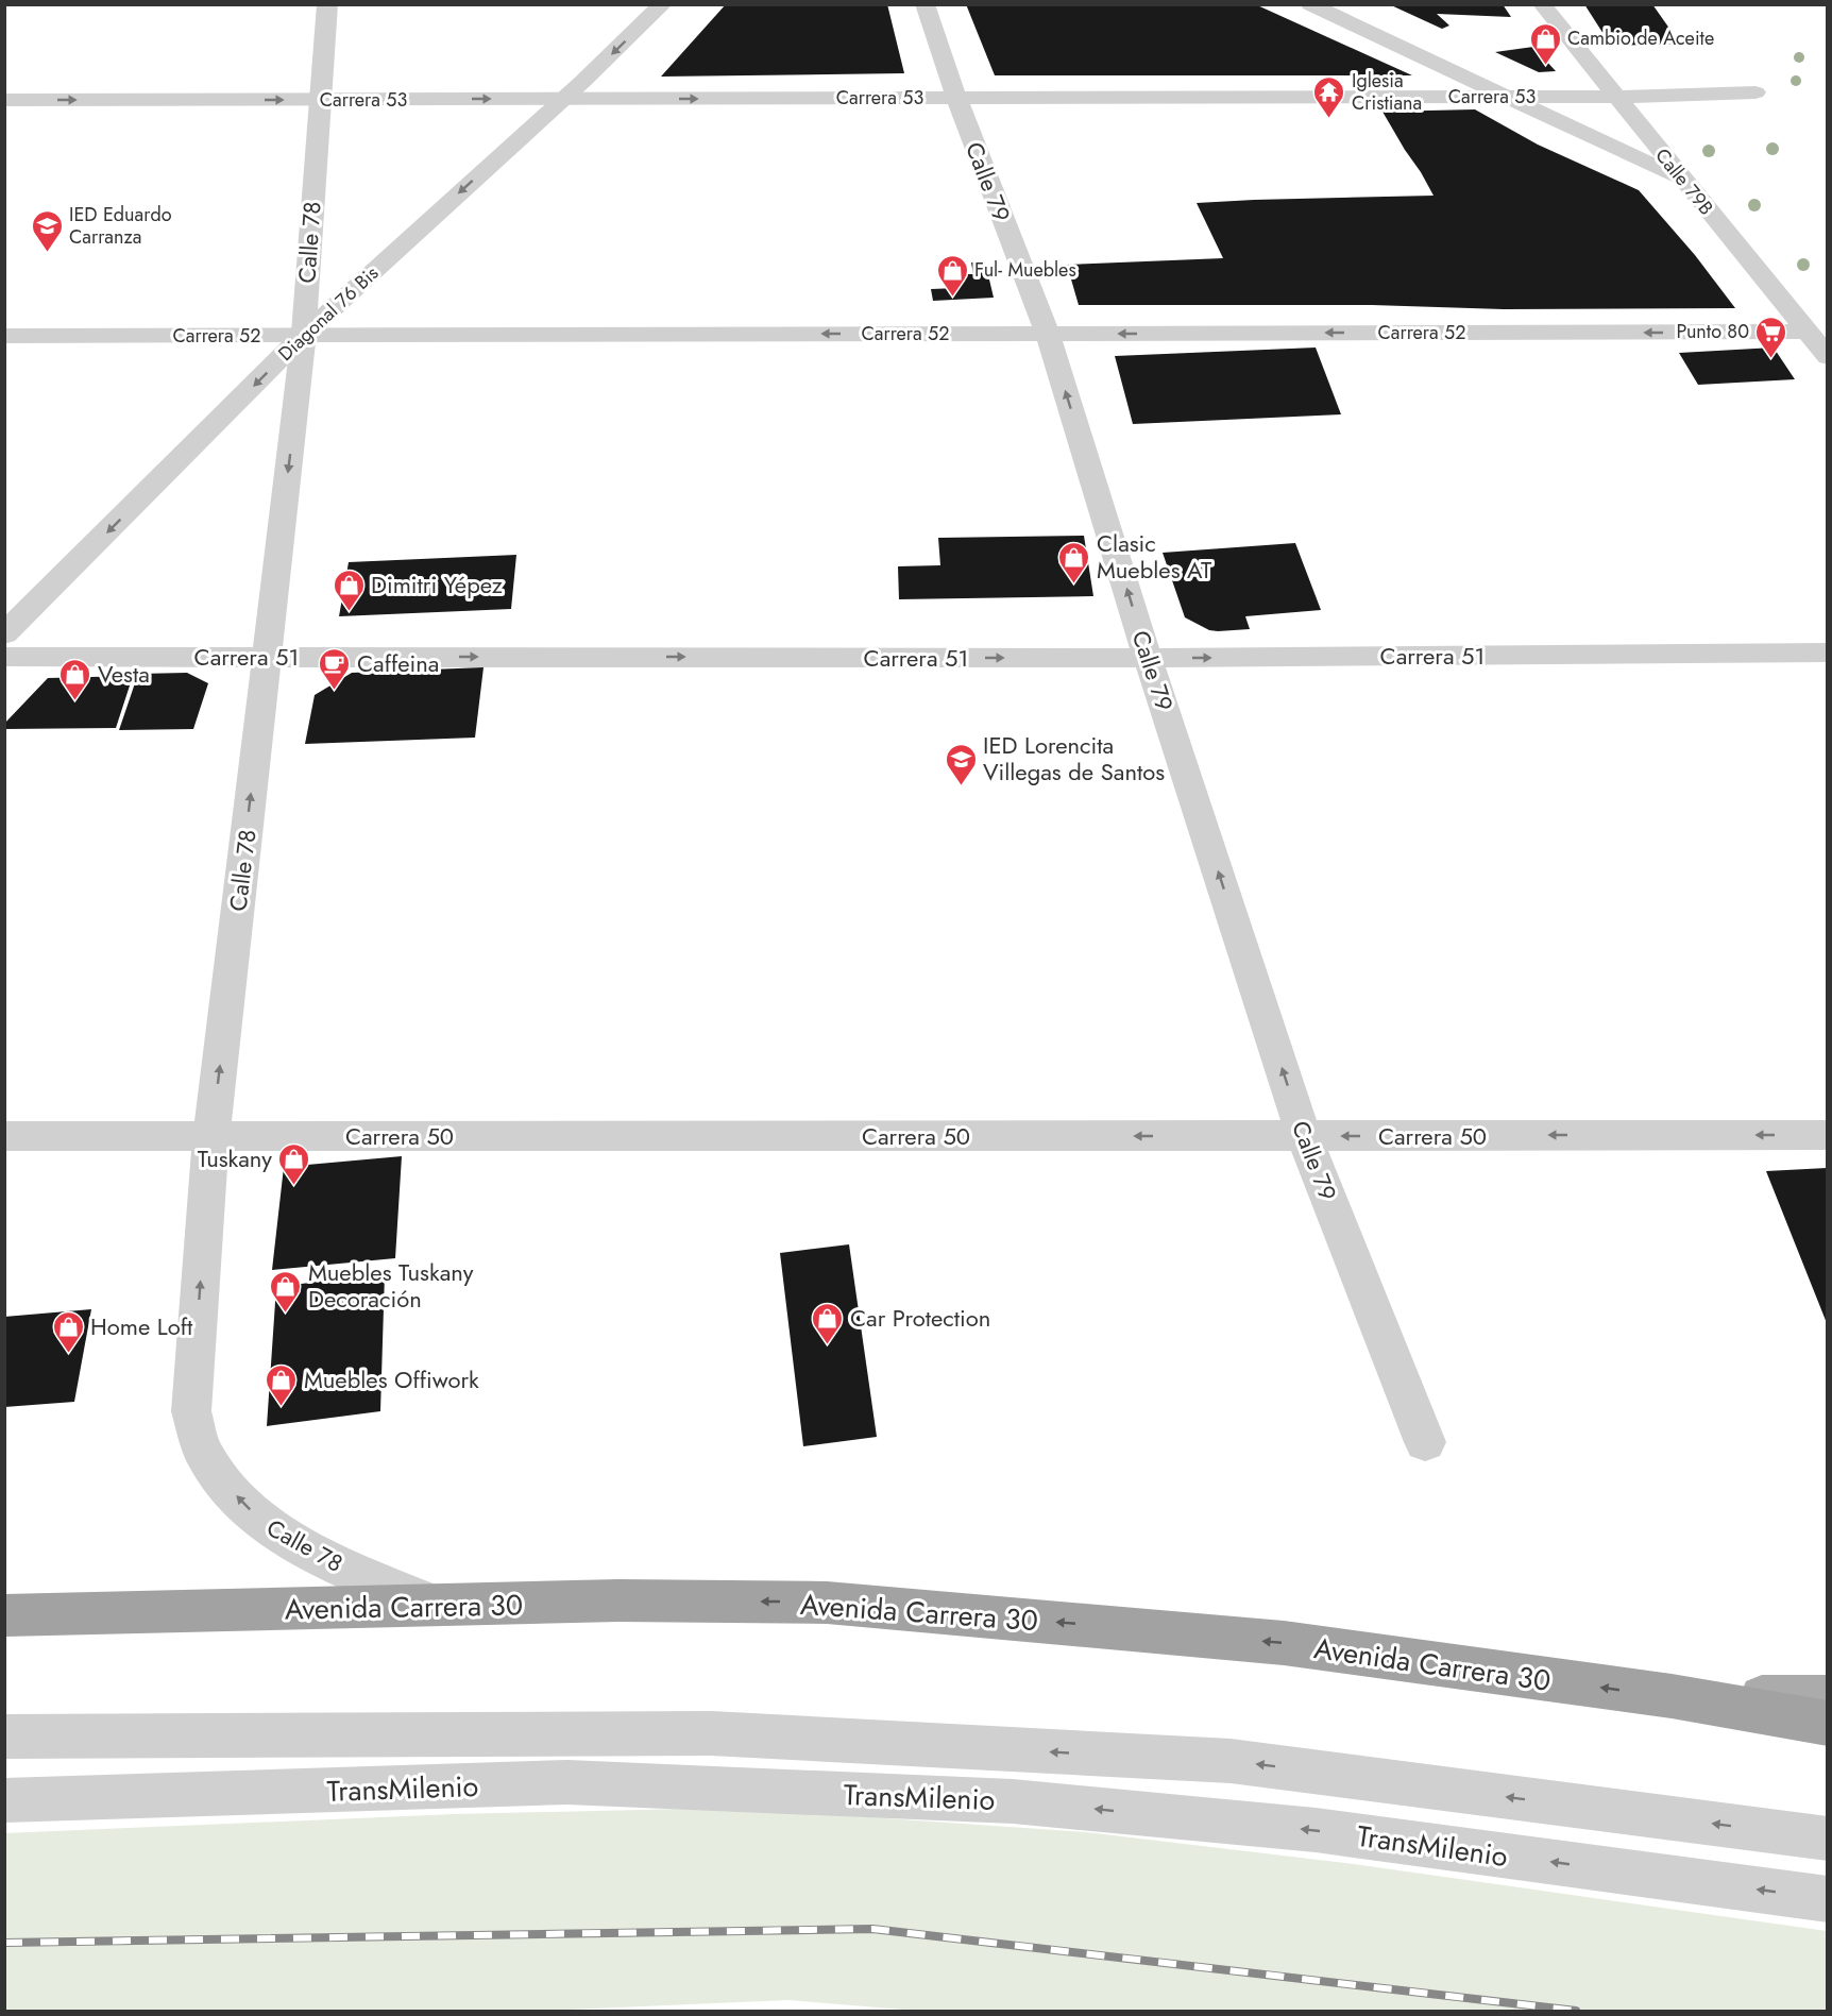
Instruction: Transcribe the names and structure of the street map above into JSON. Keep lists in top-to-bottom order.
{
  "streets": {
    "highway": ["Avenida Carrera 30"],
    "street": [
      "Carrera 53",
      "Calle 79",
      "Calle 79B",
      "Calle 78",
      "Diagonal 76 Bis",
      "Carrera 52",
      "Carrera 51",
      "Carrera 50"
    ],
    "lane": ["TransMilenio"]
  },
  "crossings": [
    ["Carrera 53", "Calle 79"],
    ["Carrera 53", "Calle 79B"],
    ["Carrera 53", "Calle 78"],
    ["Carrera 53", "Diagonal 76 Bis"],
    ["Calle 79", "Carrera 52"],
    ["Calle 79", "Carrera 51"],
    ["Calle 79", "Carrera 50"],
    ["Calle 79B", "Carrera 52"],
    ["Calle 78", "Diagonal 76 Bis"],
    ["Calle 78", "Carrera 52"],
    ["Calle 78", "Carrera 51"],
    ["Calle 78", "Carrera 50"],
    ["Calle 78", "Avenida Carrera 30"],
    ["Diagonal 76 Bis", "Carrera 52"]
  ],
  "one_way": [
    "Carrera 53",
    "Calle 79",
    "Diagonal 76 Bis",
    "Carrera 52",
    "Carrera 51",
    "Carrera 50",
    "Avenida Carrera 30",
    "TransMilenio"
  ],
  "places": {
    "shop": [
      "Cambio de Aceite",
      "Ful- Muebles",
      "Clasic Muebles AT",
      "Dimitri Yépez",
      "Vesta",
      "Tuskany",
      "Muebles Tuskany Decoración",
      "Car Protection",
      "Home Loft",
      "Muebles Offiwork"
    ],
    "temple": ["Iglesia Cristiana"],
    "school or university": ["IED Eduardo Carranza", "IED Lorencita Villegas de Santos"],
    "supermarket": ["Punto 80"],
    "cafe": ["Caffeina"]
  }
}
